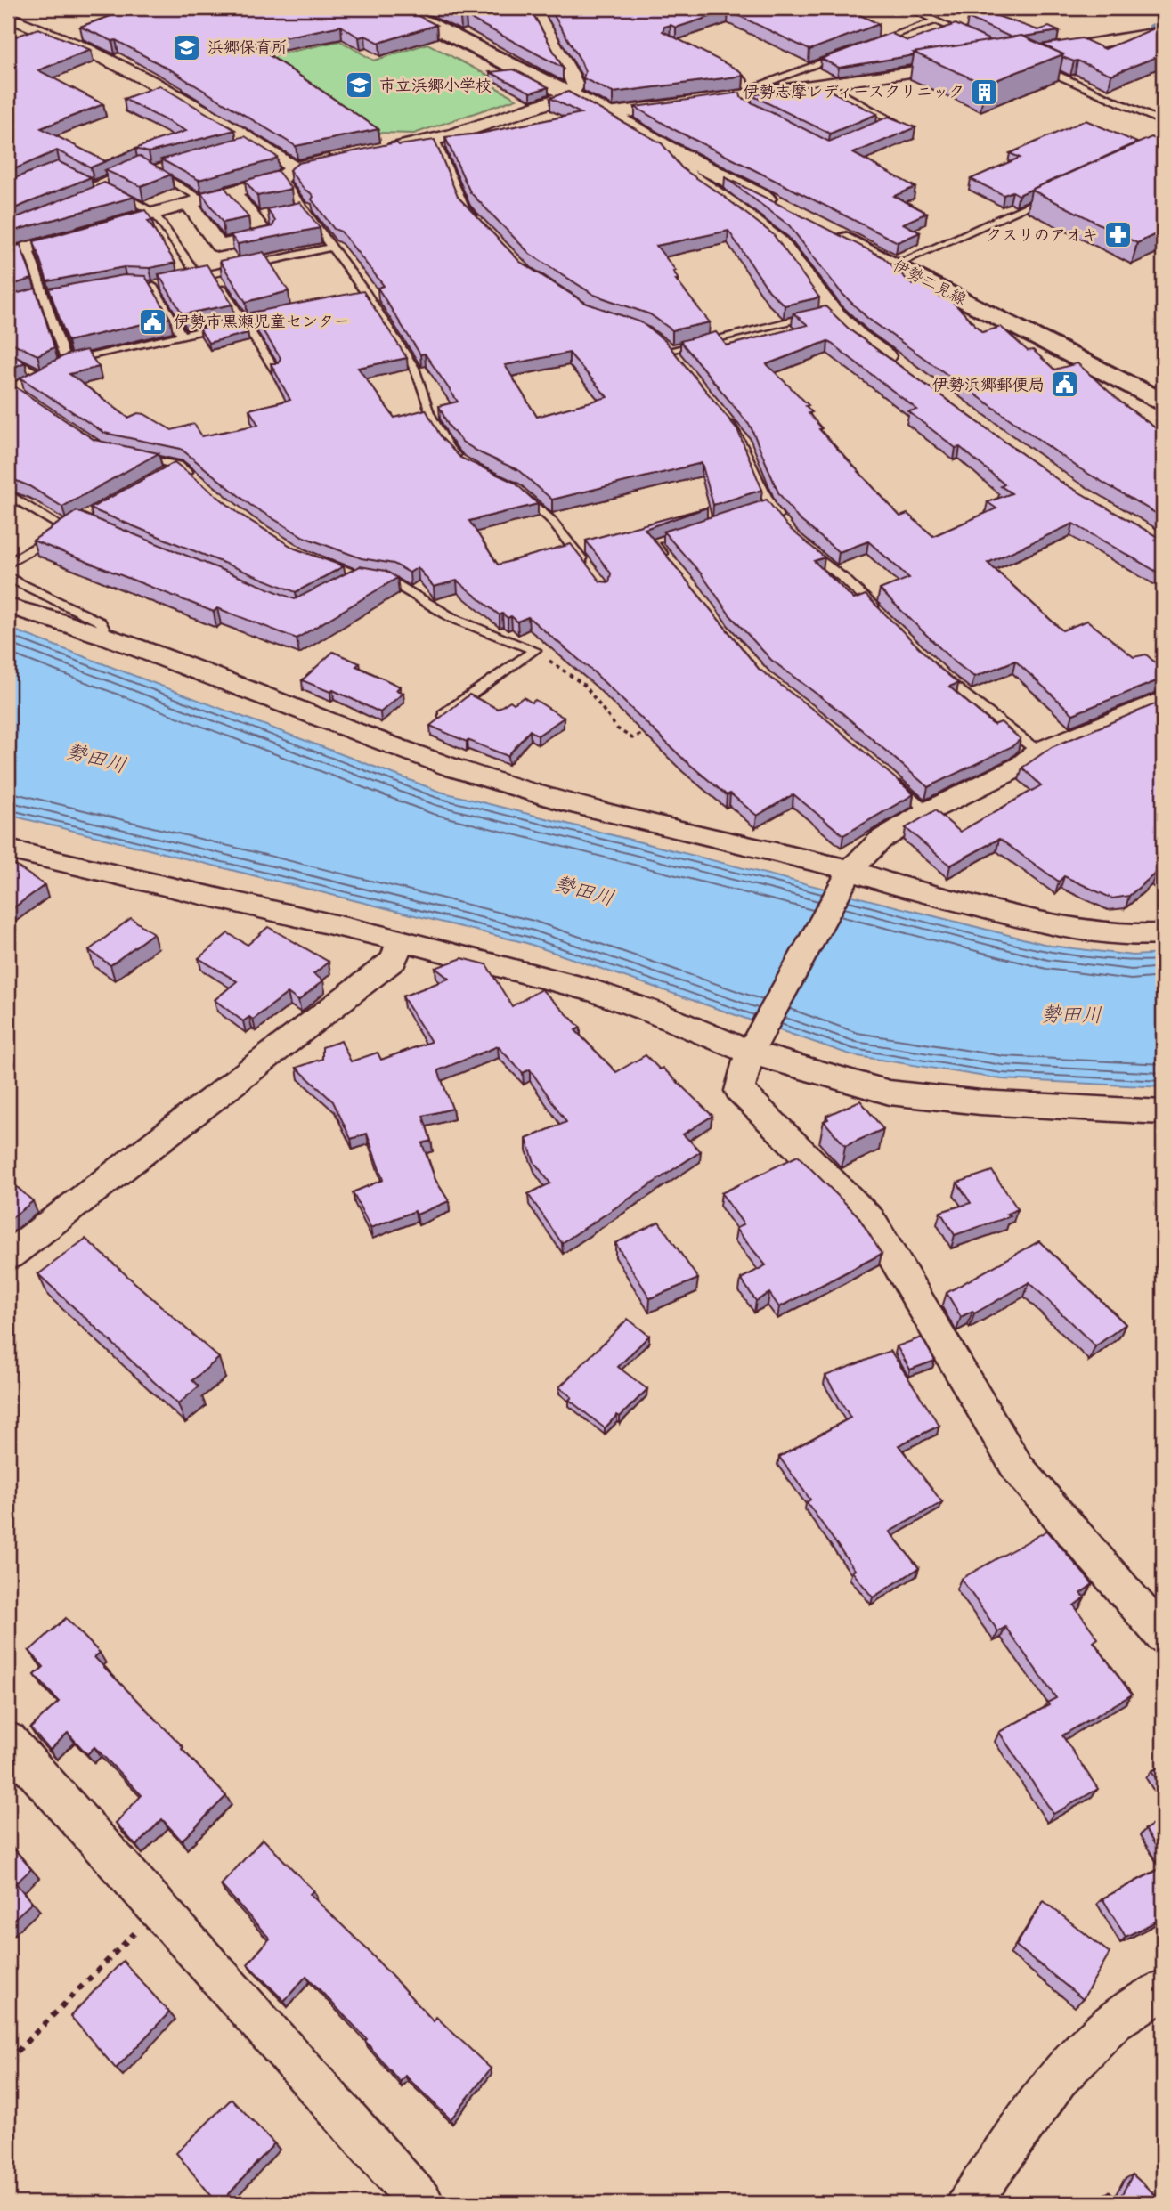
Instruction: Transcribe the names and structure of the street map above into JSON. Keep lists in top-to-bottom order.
{
  "streets": {
    "main road": ["伊勢二見線"]
  },
  "water": ["勢田川"],
  "places": {
    "school or university": ["浜郷保育所", "市立浜郷小学校"],
    "building": ["伊勢志摩レディースクリニック"],
    "pharmacy": ["クスリのアオキ"],
    "public building": ["伊勢市黒瀬児童センター", "伊勢浜郷郵便局"]
  }
}
